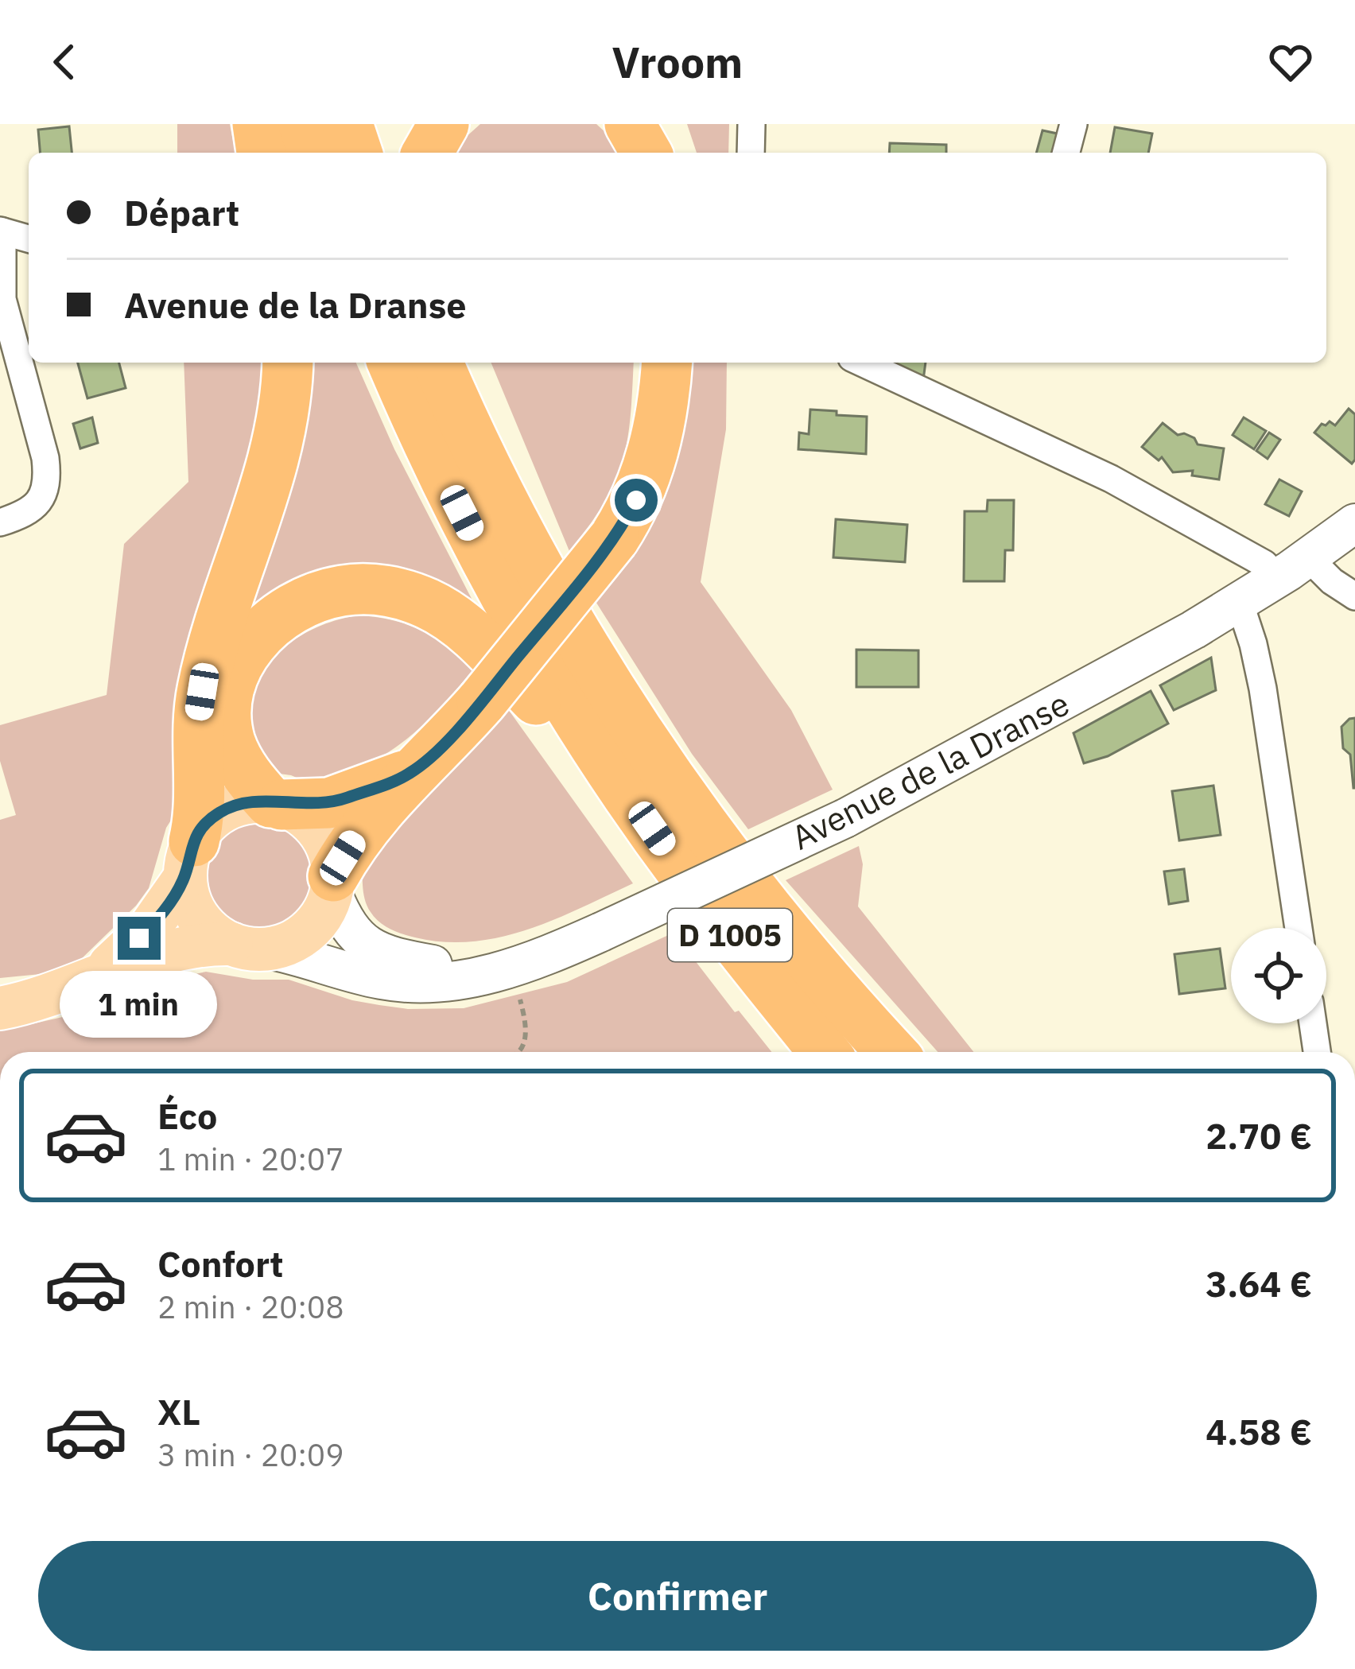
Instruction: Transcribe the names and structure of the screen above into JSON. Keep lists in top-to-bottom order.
{
  "streets": {
    "highway": ["D 1005"],
    "main road": ["Avenue de la Dranse"]
  },
  "page": {
    "header": "Vroom",
    "banner": ["Départ", "Avenue de la Dranse"],
    "bubble": "1 min",
    "list": [
      {
        "name": "Éco",
        "note": "1 min · 20:07",
        "value": "2.70 €"
      },
      {
        "name": "Confort",
        "note": "2 min · 20:08",
        "value": "3.64 €"
      },
      {
        "name": "XL",
        "note": "3 min · 20:09",
        "value": "4.58 €"
      }
    ],
    "buttons": "Confirmer"
  }
}
